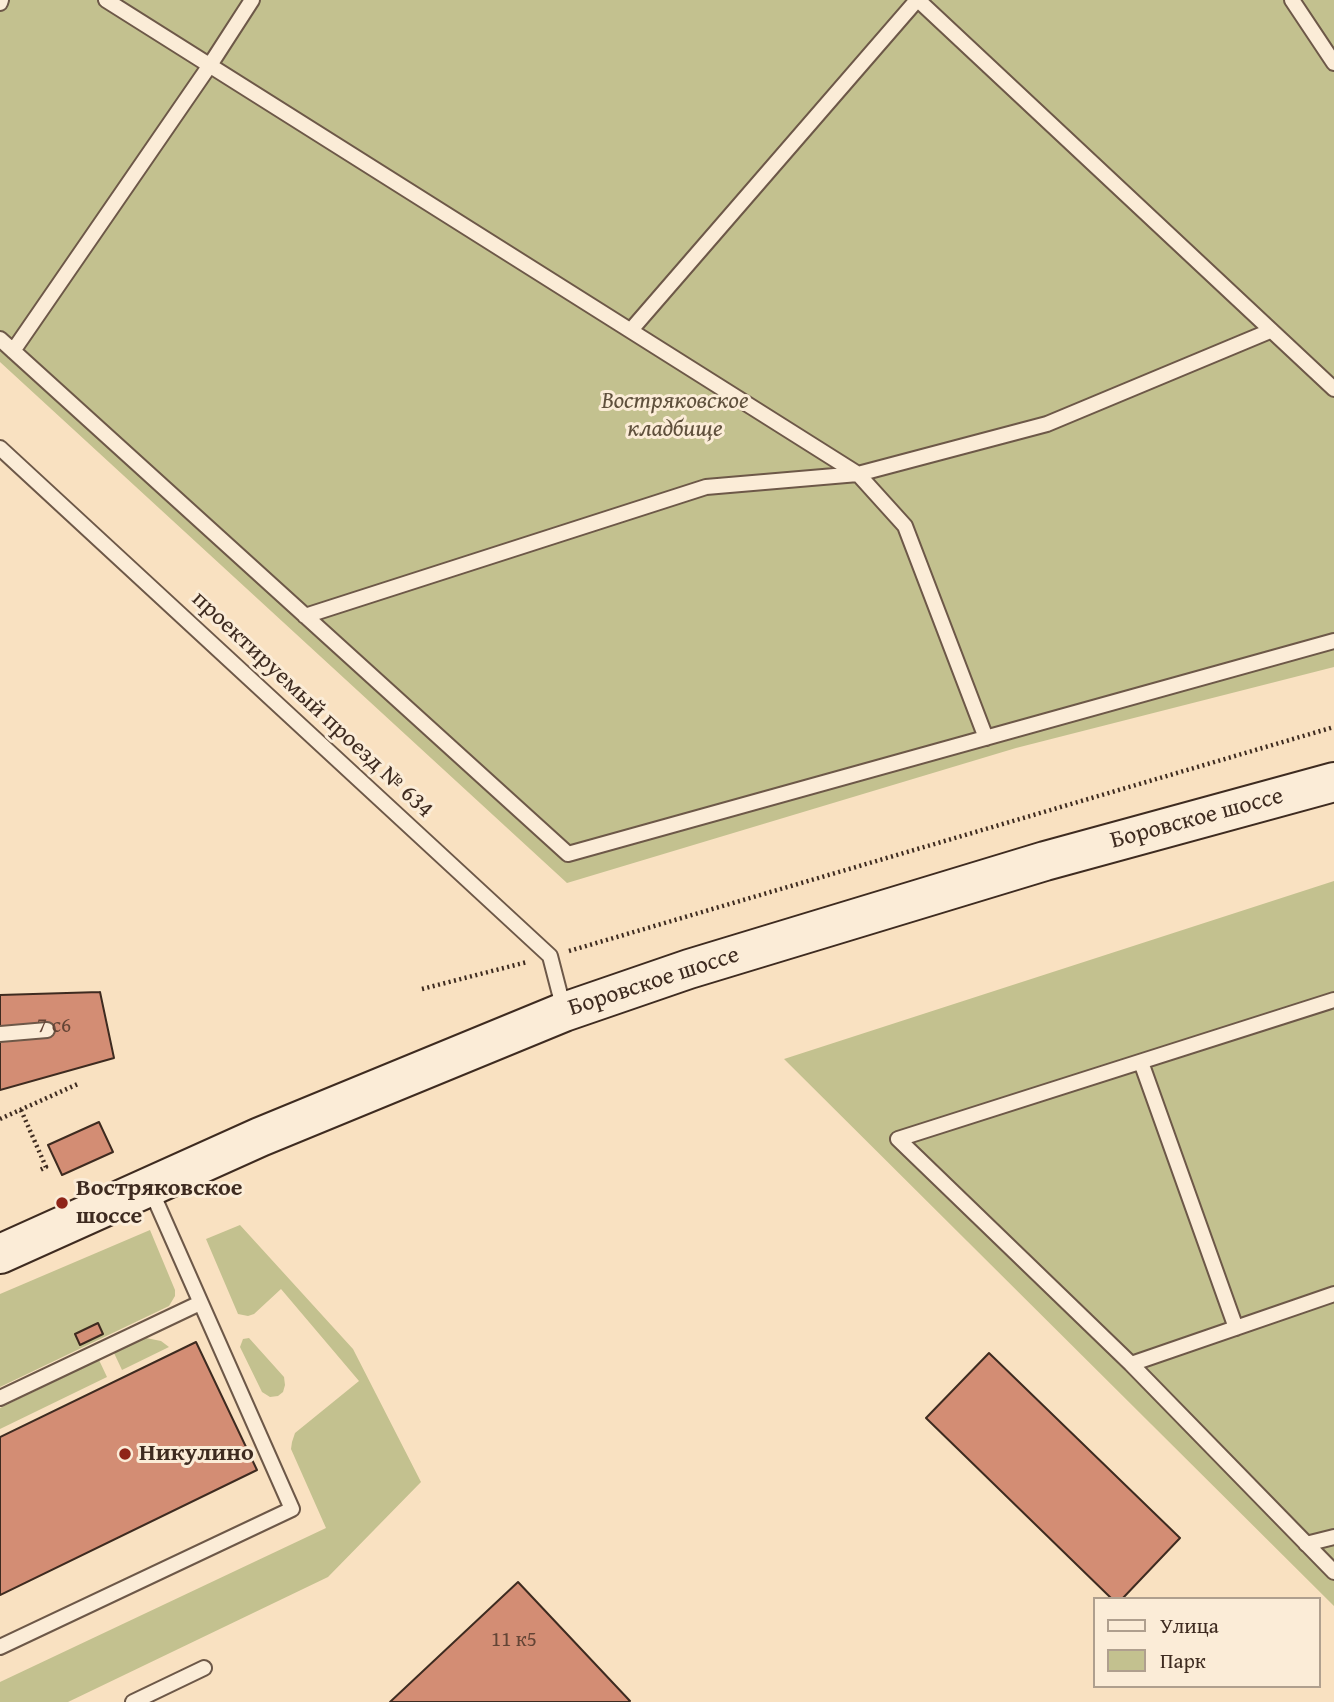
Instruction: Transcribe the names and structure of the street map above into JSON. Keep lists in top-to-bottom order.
{
  "streets": {
    "street": ["Боровское шоссе"],
    "lane": ["проектируемый проезд № 634"]
  },
  "parks": ["Востряковское кладбище"],
  "places": ["Востряковское шоссе", "Никулино"],
  "house_numbers": ["7 с6", "11 к5"],
  "legend": ["Улица", "Парк"]
}
